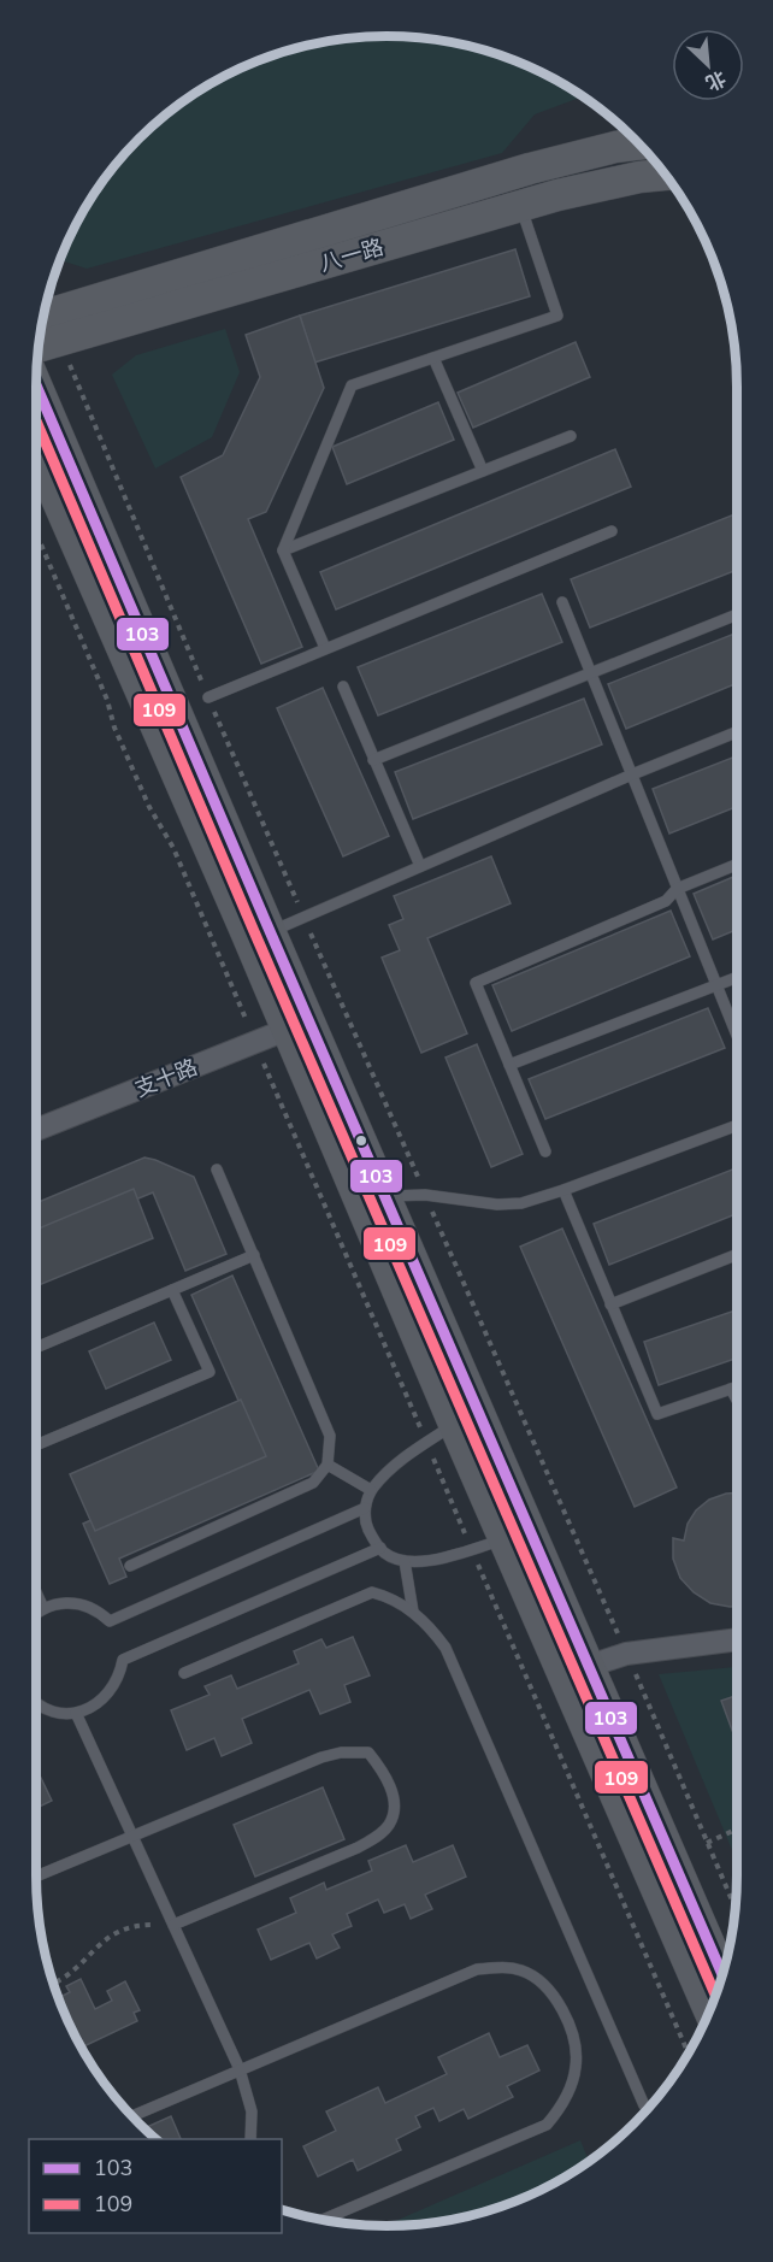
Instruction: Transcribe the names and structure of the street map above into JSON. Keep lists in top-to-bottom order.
{
  "streets": {
    "main road": ["八一路"],
    "street": ["支十路"]
  },
  "lines": ["transit line 103", "transit line 109"],
  "legend": ["103", "109"],
  "north": "bottom right"
}
